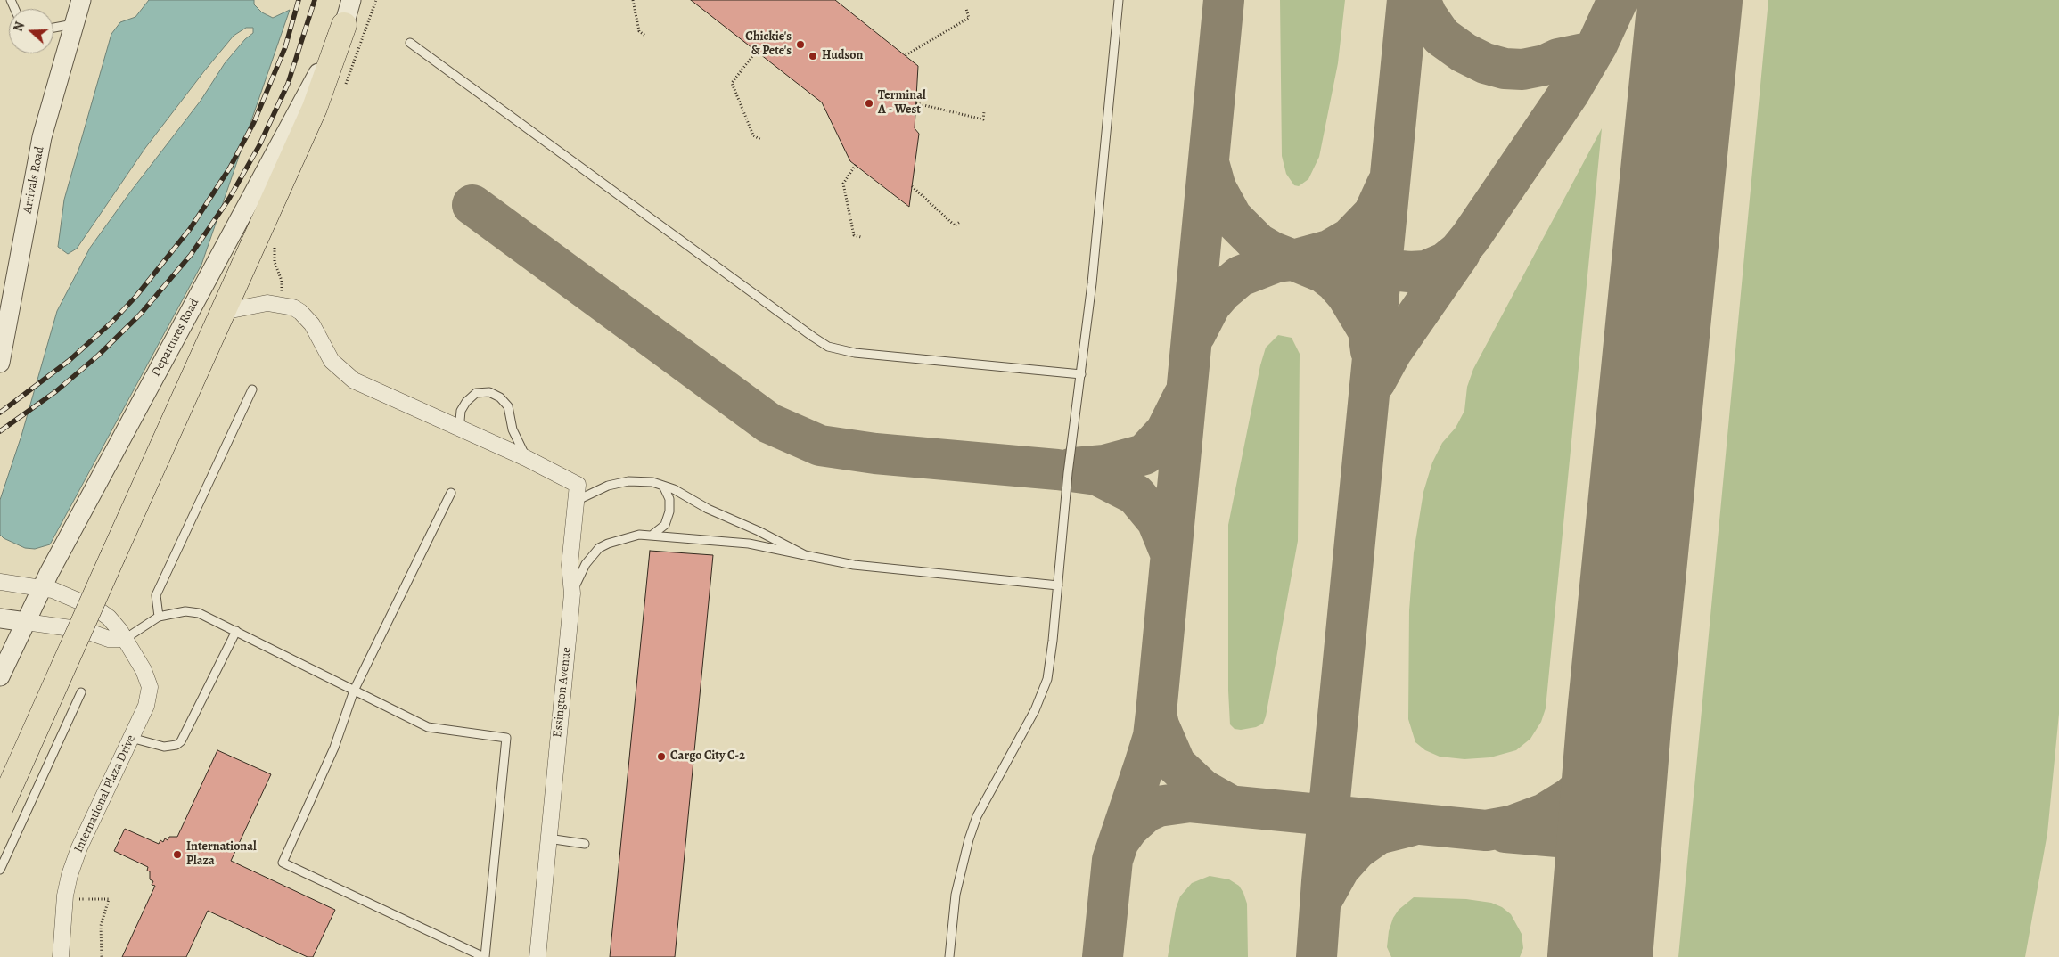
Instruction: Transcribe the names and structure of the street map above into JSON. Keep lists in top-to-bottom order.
{
  "streets": {
    "street": [
      "Arrivals Road",
      "Departures Road",
      "Essington Avenue",
      "International Plaza Drive"
    ]
  },
  "crossings": [
    ["Departures Road", "International Plaza Drive"]
  ],
  "places": [
    "Chickie's & Pete's",
    "Hudson",
    "Terminal A - West",
    "Cargo City C-2",
    "International Plaza"
  ],
  "north": "left"
}
